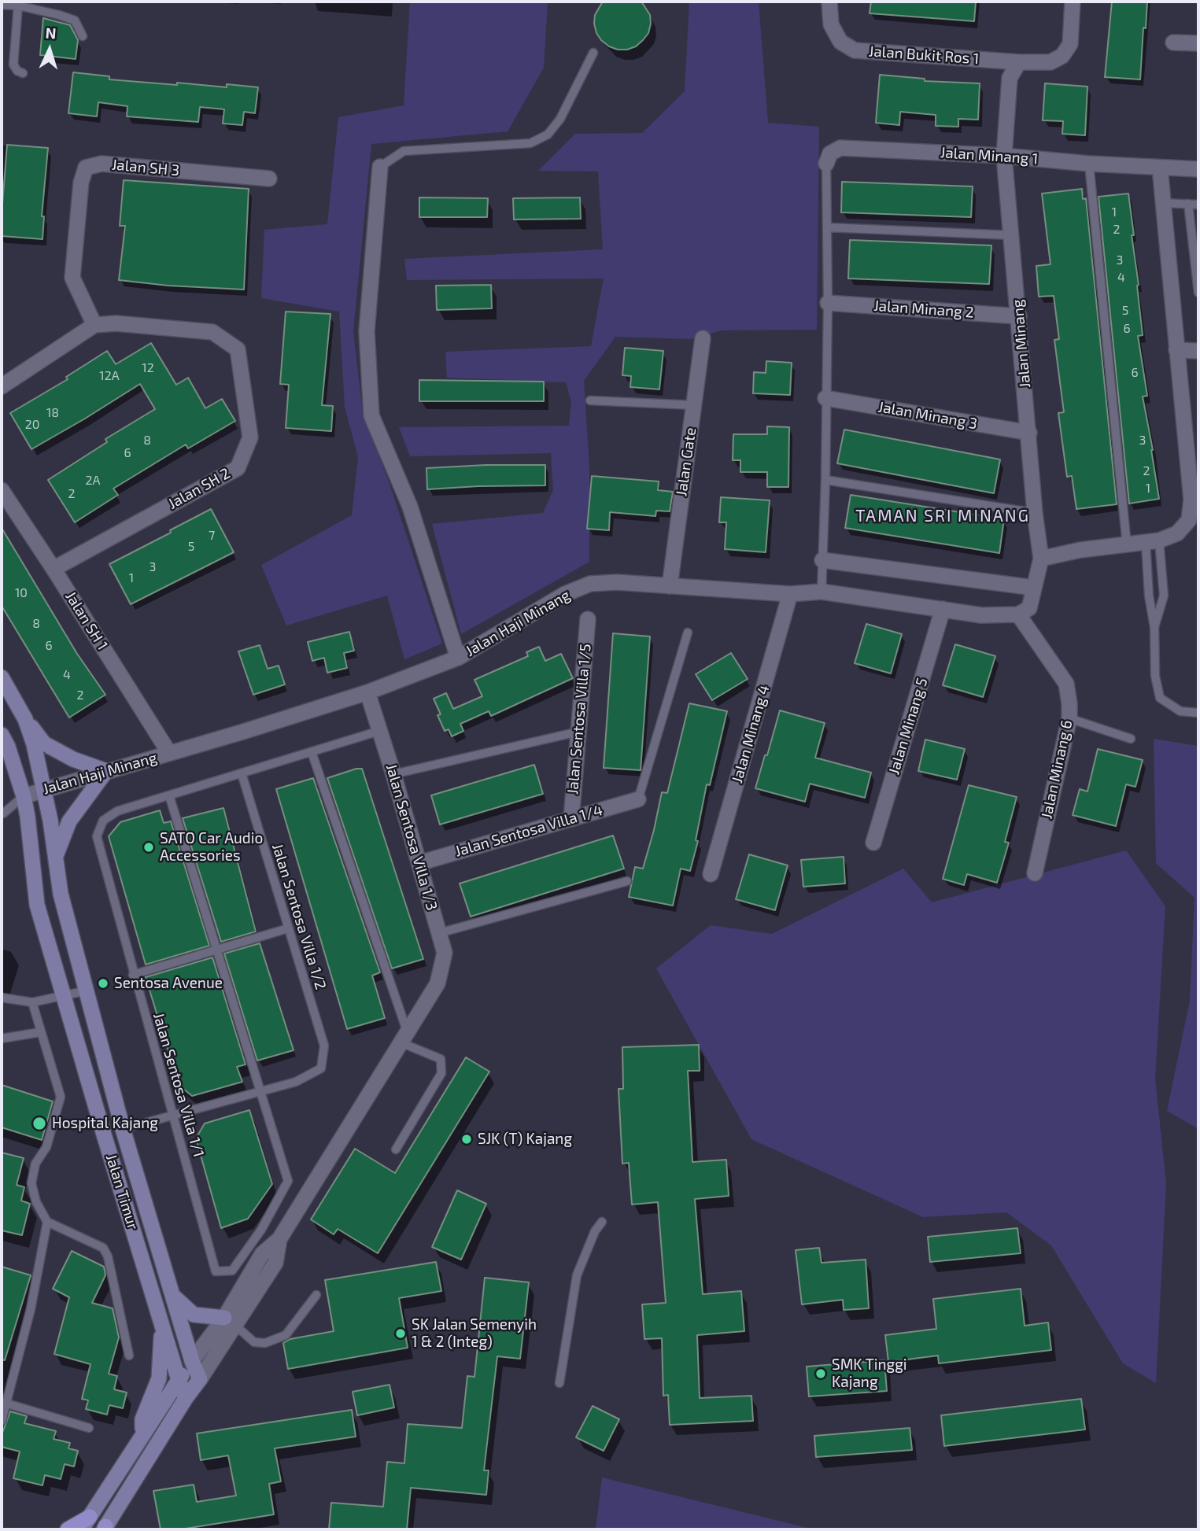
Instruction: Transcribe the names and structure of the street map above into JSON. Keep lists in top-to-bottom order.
{
  "streets": {
    "main road": ["Jalan Timur"],
    "street": [
      "Jalan Bukit Ros 1",
      "Jalan Minang 1",
      "Jalan SH 3",
      "Jalan Minang 2",
      "Jalan Minang",
      "Jalan Minang 3",
      "Jalan Gate",
      "Jalan SH 2",
      "Jalan SH 1",
      "Jalan Haji Minang",
      "Jalan Sentosa Villa 1/5",
      "Jalan Minang 5",
      "Jalan Minang 4",
      "Jalan Minang 6",
      "Jalan Sentosa Villa 1/4",
      "Jalan Sentosa Villa 1/3"
    ],
    "lane": ["Jalan Sentosa Villa 1/2", "Jalan Sentosa Villa 1/1"]
  },
  "crossings": [
    ["Jalan Bukit Ros 1", "Jalan Minang"],
    ["Jalan Minang 1", "Jalan Minang"],
    ["Jalan SH 3", "Jalan SH 2"],
    ["Jalan Minang 2", "Jalan Minang"],
    ["Jalan Minang", "Jalan Minang 3"],
    ["Jalan Minang", "Jalan Haji Minang"],
    ["Jalan Minang", "Jalan Minang 6"],
    ["Jalan Gate", "Jalan Haji Minang"],
    ["Jalan SH 2", "Jalan SH 1"],
    ["Jalan SH 1", "Jalan Haji Minang"],
    ["Jalan Haji Minang", "Jalan Minang 5"],
    ["Jalan Haji Minang", "Jalan Minang 4"],
    ["Jalan Haji Minang", "Jalan Minang 6"],
    ["Jalan Haji Minang", "Jalan Sentosa Villa 1/3"],
    ["Jalan Haji Minang", "Jalan Timur"],
    ["Jalan Sentosa Villa 1/5", "Jalan Sentosa Villa 1/4"],
    ["Jalan Sentosa Villa 1/4", "Jalan Sentosa Villa 1/3"],
    ["Jalan Sentosa Villa 1/2", "Jalan Sentosa Villa 1/1"]
  ],
  "districts": ["TAMAN SRI MINANG"],
  "places": [
    "SATO Car Audio Accessories",
    "Sentosa Avenue",
    "Hospital Kajang",
    "SJK (T) Kajang",
    "SK Jalan Semenyih 1 & 2 (Integ)",
    "SMK Tinggi Kajang"
  ],
  "house_numbers": [
    "1",
    "2",
    "3",
    "4",
    "5",
    "6",
    "12",
    "6",
    "12A",
    "18",
    "20",
    "8",
    "3",
    "6",
    "2",
    "2A",
    "1",
    "2",
    "7",
    "5",
    "3",
    "1",
    "10",
    "8",
    "6",
    "4",
    "2"
  ],
  "north": "top"
}
